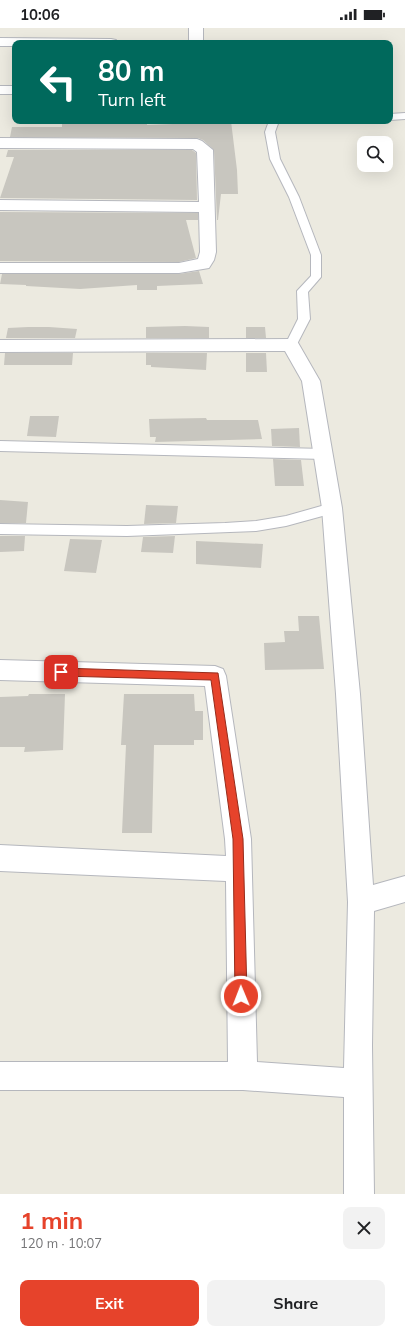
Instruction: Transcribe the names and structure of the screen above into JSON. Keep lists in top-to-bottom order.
{
  "page": {
    "status": "10:06",
    "turn": ["80 m", "Turn left"],
    "heading": ["1 min", "120 m · 10:07"],
    "buttons": ["Exit", "Share"]
  }
}
